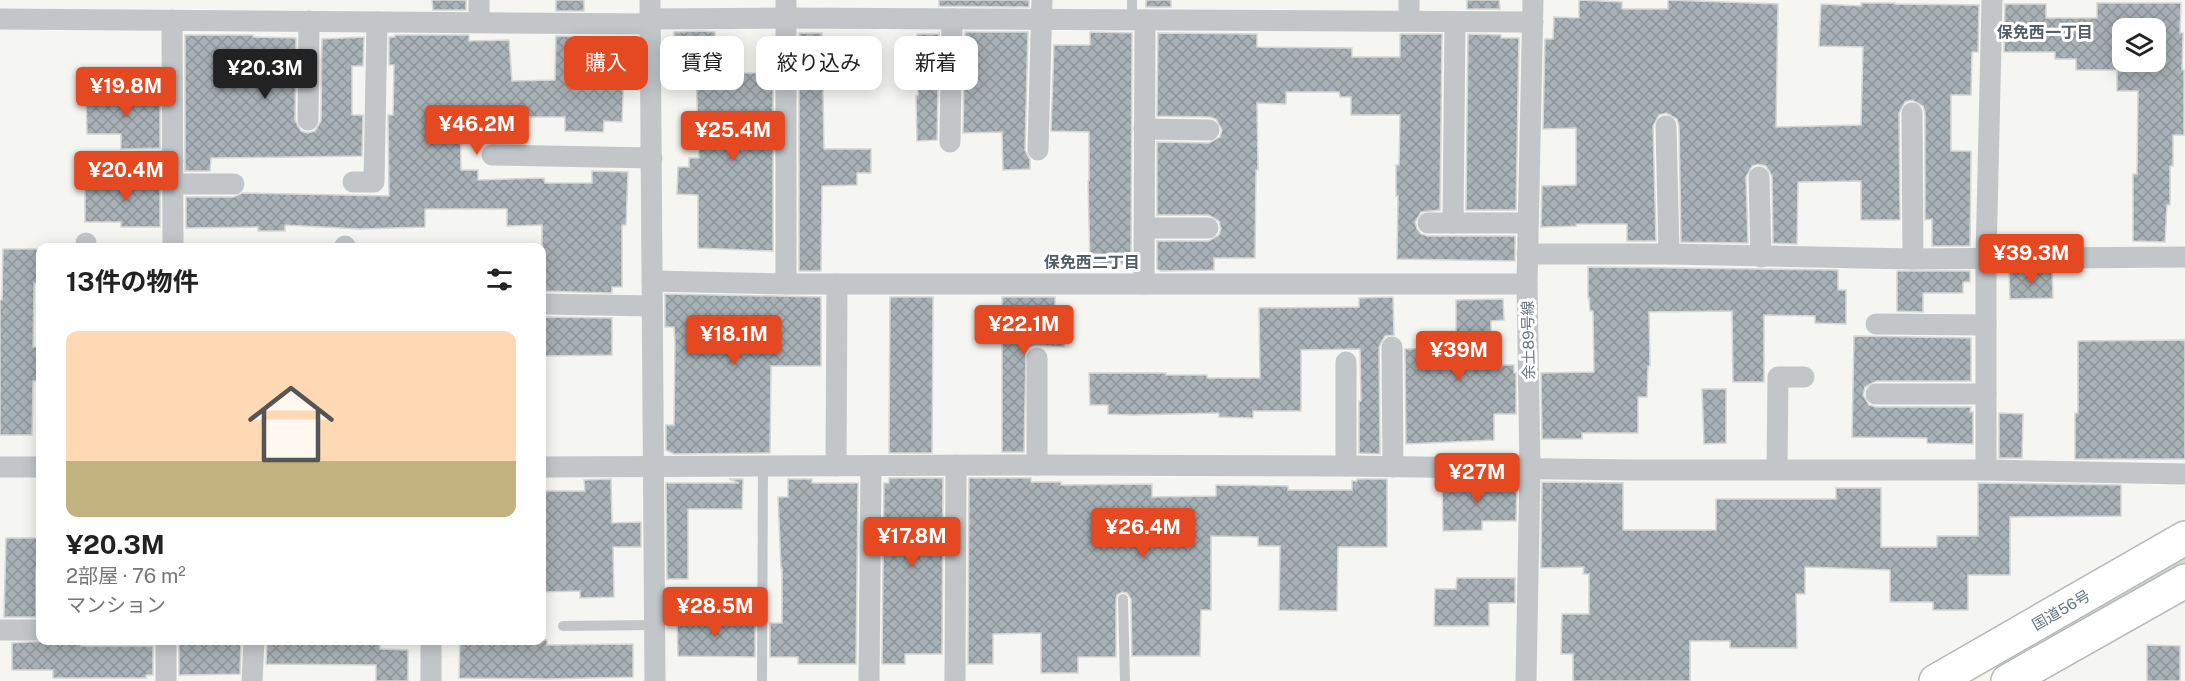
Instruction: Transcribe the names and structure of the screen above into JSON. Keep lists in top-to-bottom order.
{
  "streets": {
    "highway": ["国道56号"],
    "street": ["余土89号線"]
  },
  "districts": ["保免西一丁目", "保免西二丁目"],
  "page": {
    "chip": [
      "購入",
      "賃貸",
      "絞り込み",
      "新着"
    ],
    "price": [
      "¥20.3M",
      "¥19.8M",
      "¥46.2M",
      "¥25.4M",
      "¥20.4M",
      "¥39.3M",
      "¥22.1M",
      "¥18.1M",
      "¥39M",
      "¥27M",
      "¥26.4M",
      "¥17.8M",
      "¥28.5M"
    ],
    "heading": "13件の物件",
    "list": [
      {
        "name": "¥20.3M",
        "note": "2部屋 · 76 m² · マンション"
      }
    ]
  }
}
